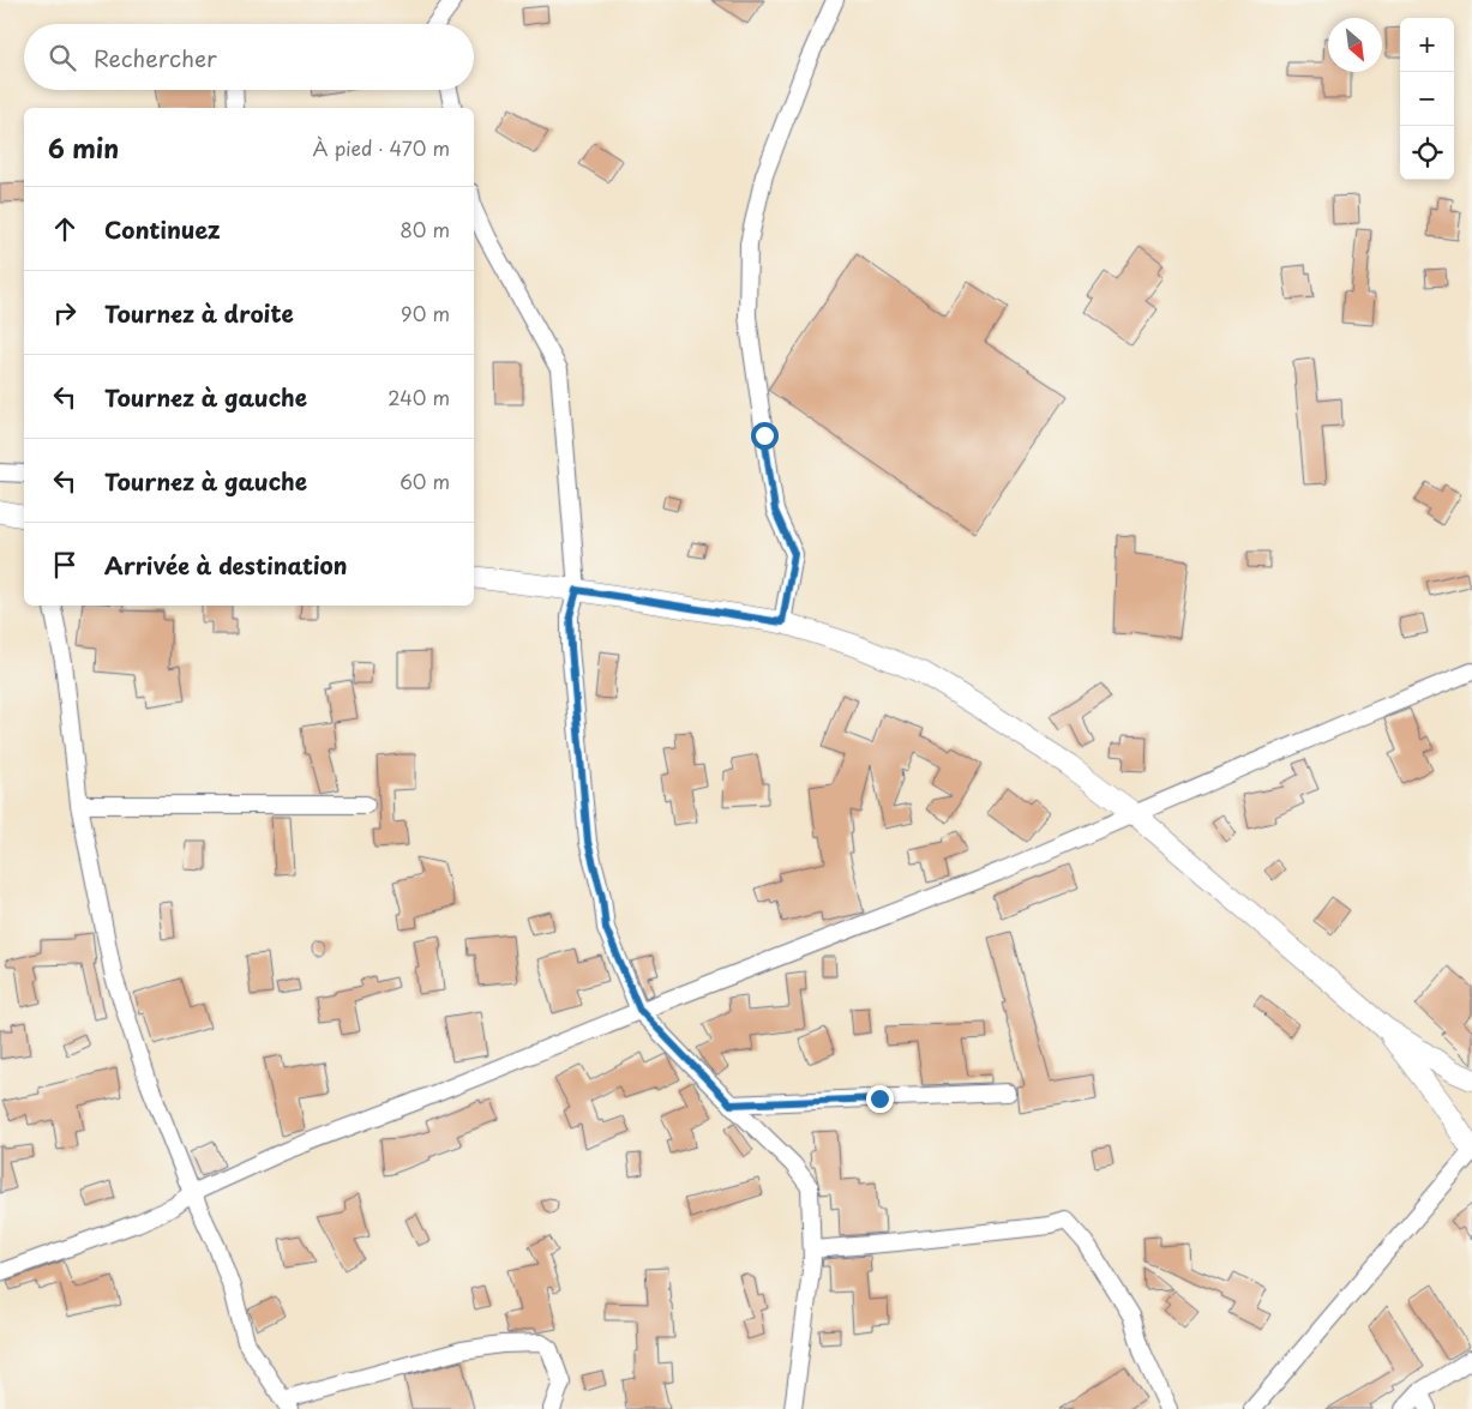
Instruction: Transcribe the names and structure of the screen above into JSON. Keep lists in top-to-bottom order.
{
  "north": "bottom right",
  "page": {
    "map_buttons": ["+", "−"],
    "search": "Rechercher",
    "heading": ["6 min", "À pied · 470 m"],
    "list": [
      ["Continuez", "80 m"],
      ["Tournez à droite", "90 m"],
      ["Tournez à gauche", "240 m"],
      ["Tournez à gauche", "60 m"],
      "Arrivée à destination"
    ]
  }
}
